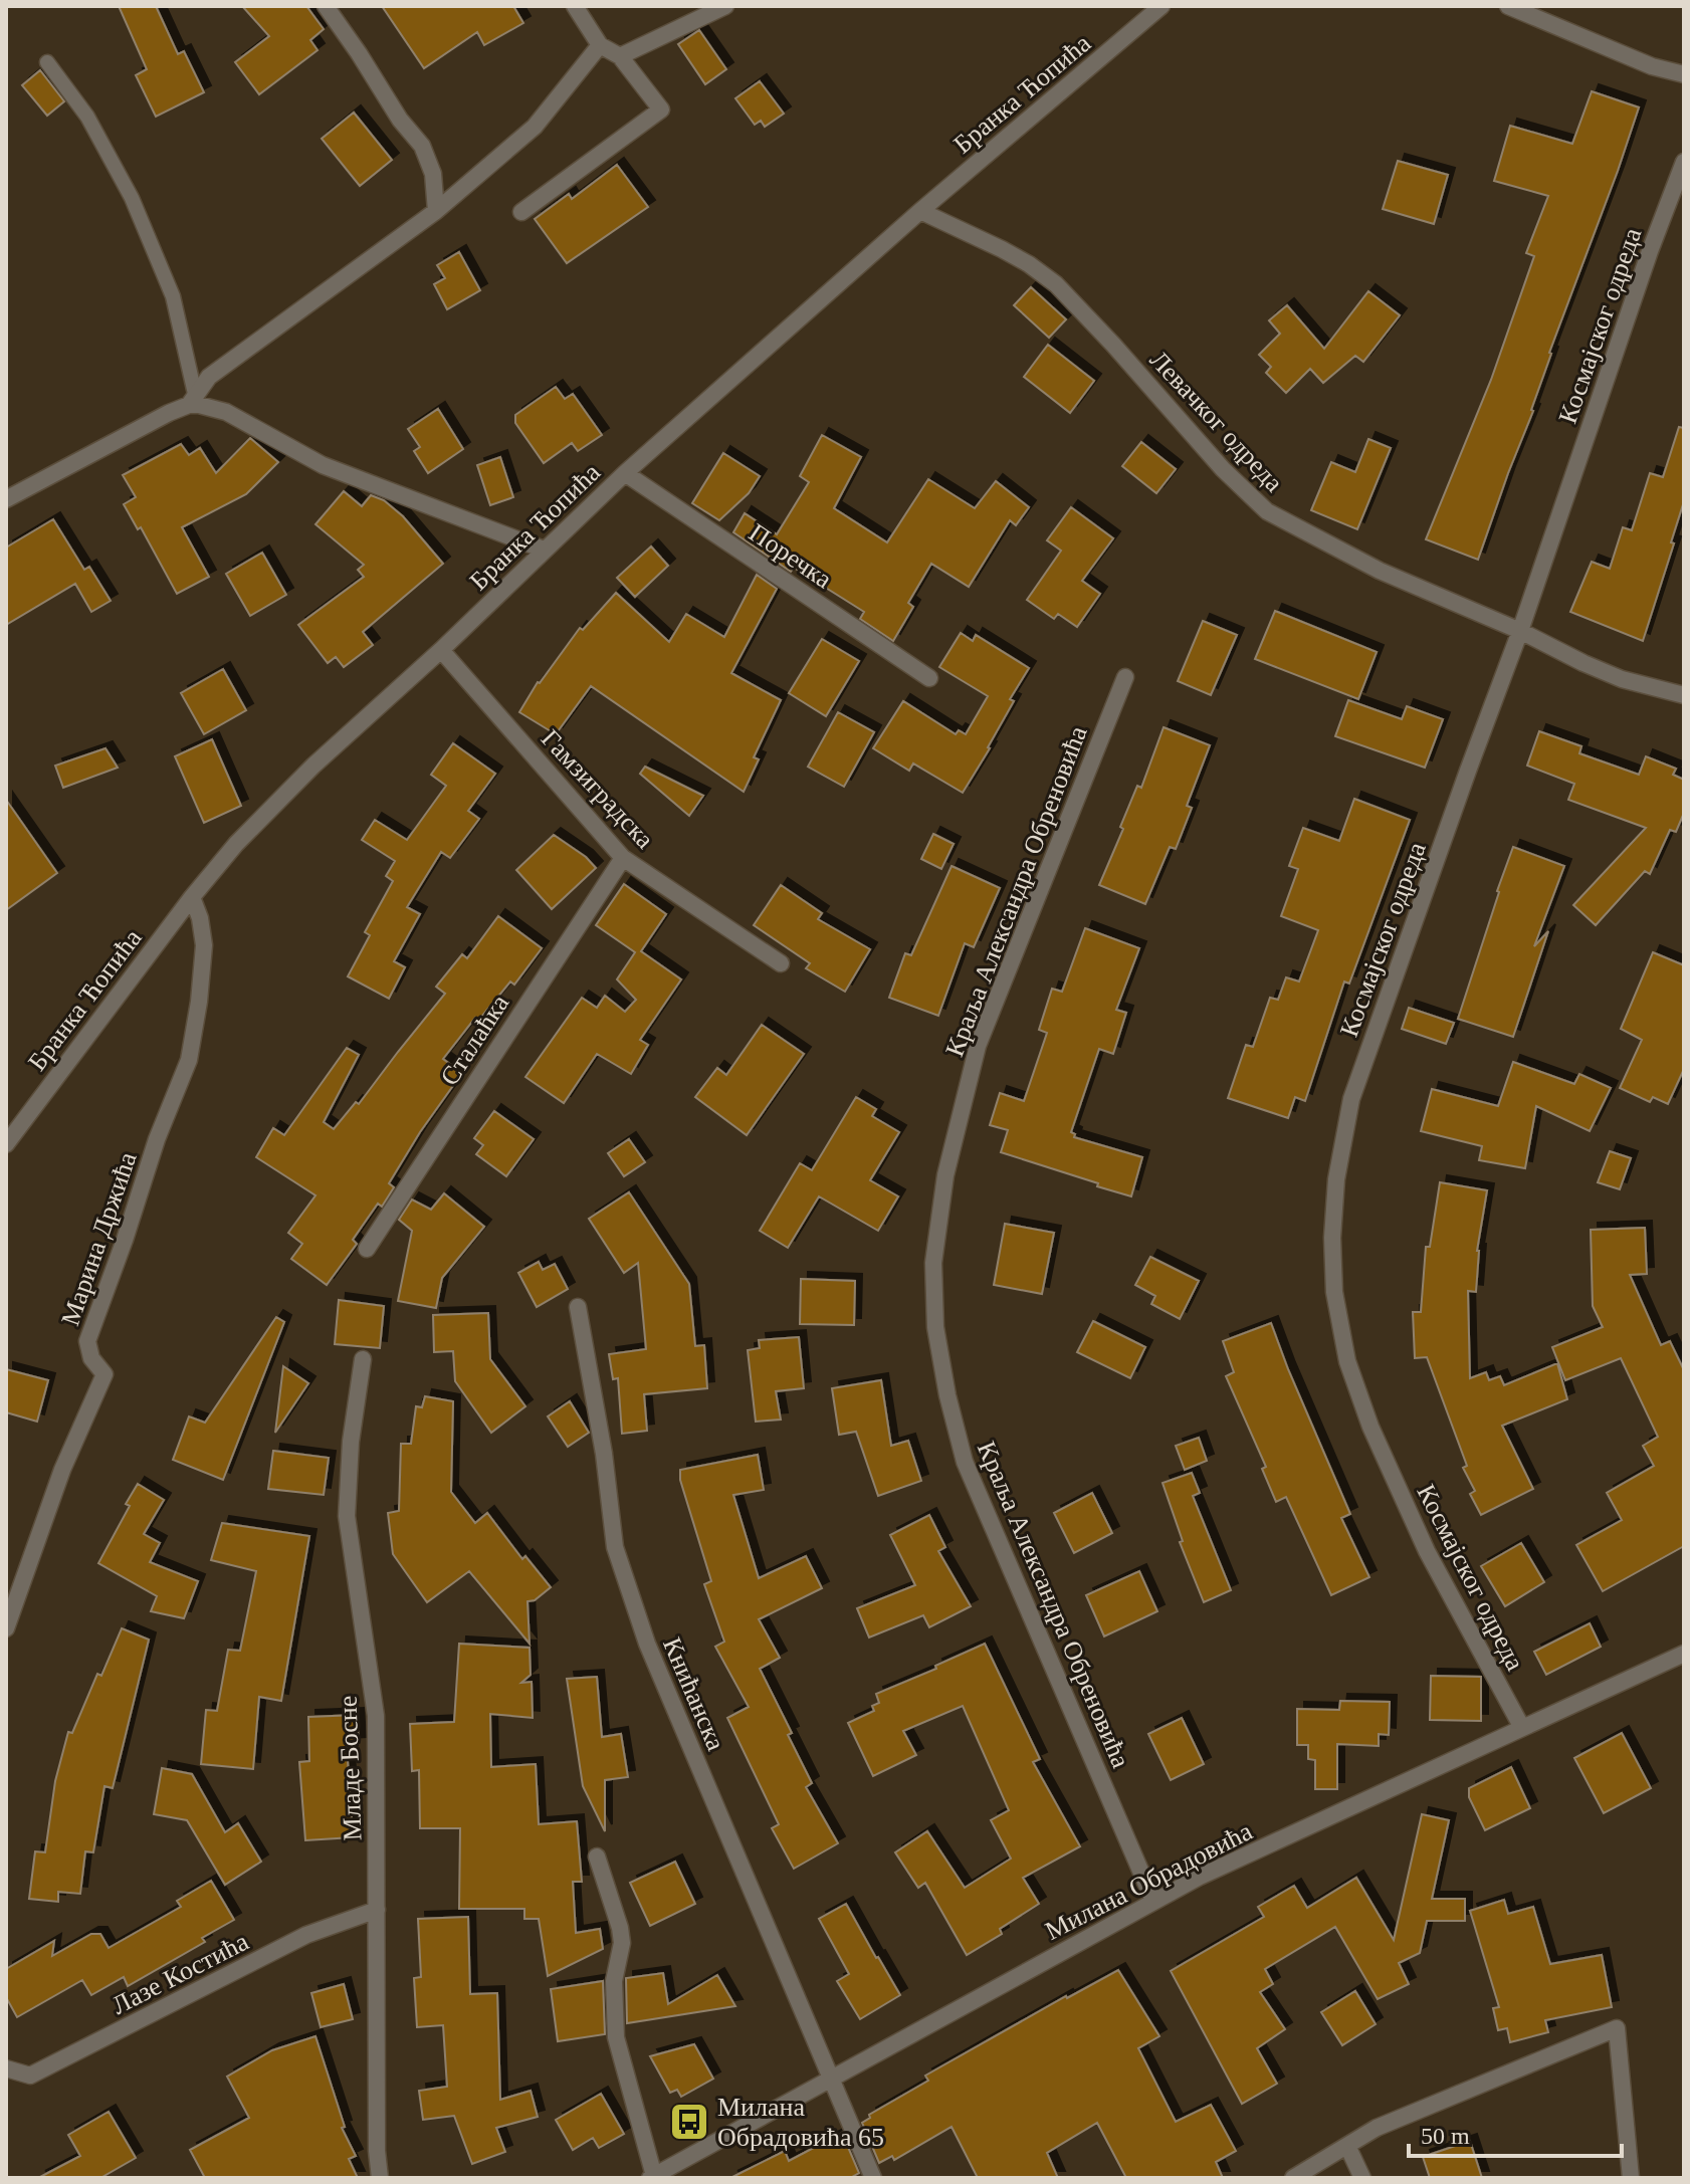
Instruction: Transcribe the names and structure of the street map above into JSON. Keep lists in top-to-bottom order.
{
  "streets": {
    "street": [
      "Бранка Ћопића",
      "Космајског одреда",
      "Левачког одреда",
      "Поречка",
      "Гамзиградска",
      "Краља Александра Обреновића",
      "Сталаћка",
      "Марина Држића",
      "Книћанска",
      "Младе Босне",
      "Милана Обрадовића",
      "Лазе Костића"
    ]
  },
  "crossings": [
    ["Бранка Ћопића", "Левачког одреда"],
    ["Бранка Ћопића", "Поречка"],
    ["Бранка Ћопића", "Гамзиградска"],
    ["Бранка Ћопића", "Марина Држића"],
    ["Космајског одреда", "Левачког одреда"],
    ["Космајског одреда", "Милана Обрадовића"],
    ["Гамзиградска", "Сталаћка"],
    ["Краља Александра Обреновића", "Милана Обрадовића"],
    ["Книћанска", "Милана Обрадовића"],
    ["Младе Босне", "Лазе Костића"]
  ],
  "places": {
    "bus stop": ["Милана Обрадовића 65"]
  },
  "scale_bar": "50 m"
}
